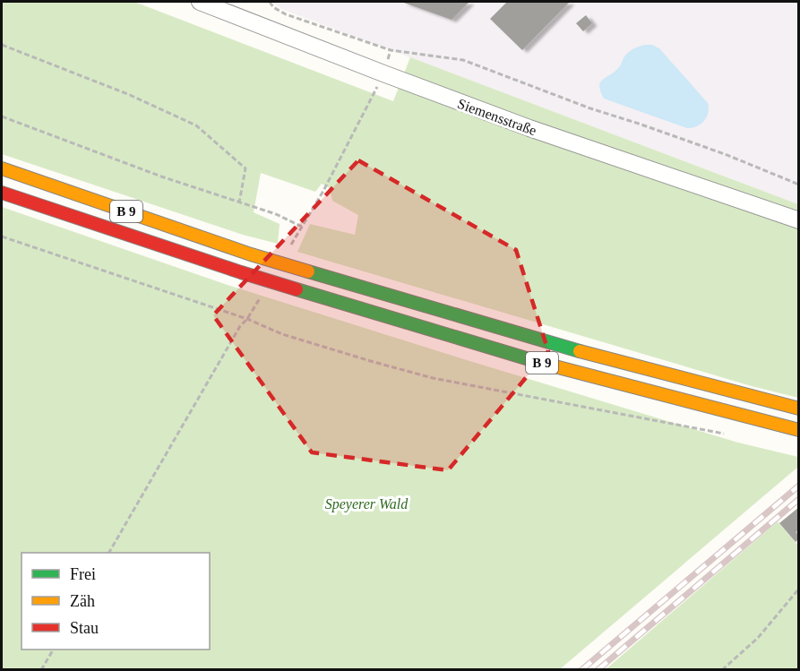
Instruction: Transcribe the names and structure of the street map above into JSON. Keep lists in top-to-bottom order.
{
  "streets": {
    "highway": ["B 9"],
    "street": ["Siemensstraße"]
  },
  "parks": ["Speyerer Wald"],
  "legend": ["Frei", "Zäh", "Stau"]
}
